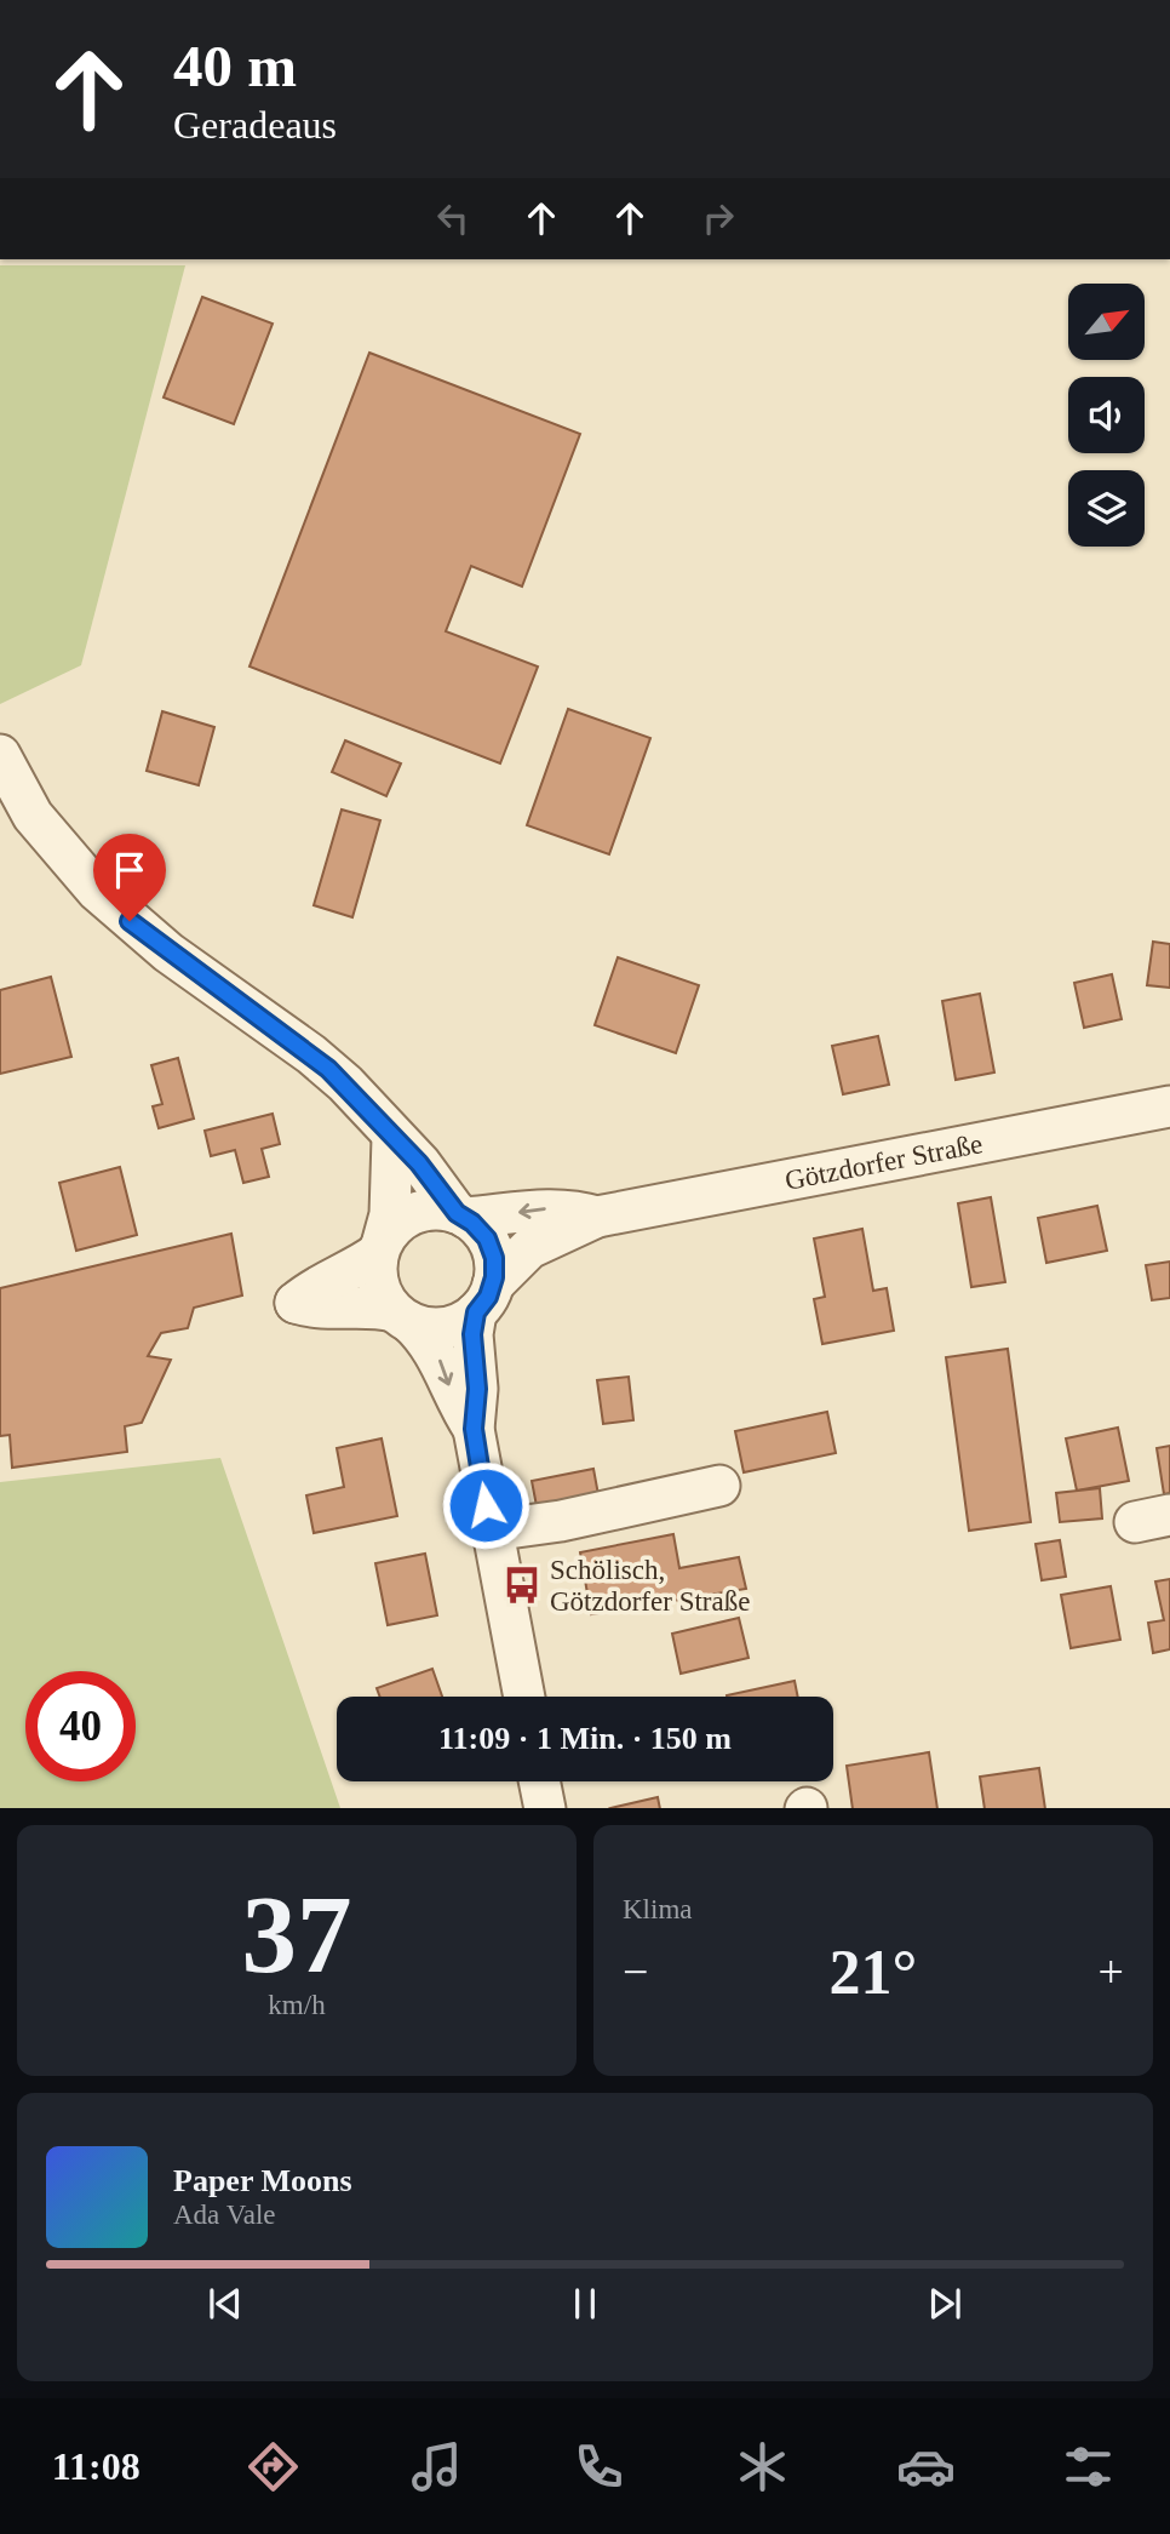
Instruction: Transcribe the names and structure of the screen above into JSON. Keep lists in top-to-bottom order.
{
  "streets": {
    "street": ["Götzdorfer Straße"]
  },
  "places": {
    "bus stop": ["Schölisch, Götzdorfer Straße"]
  },
  "north": "top right",
  "page": {
    "turn": ["40 m", "Geradeaus"],
    "limit": "40",
    "trip": "11:09 · 1 Min. · 150 m",
    "tile": [
      ["37", "km/h"],
      "Klima"
    ],
    "heat": ["−", "21°", "+"],
    "song": ["Paper Moons", "Ada Vale"],
    "tabs": "11:08"
  }
}
